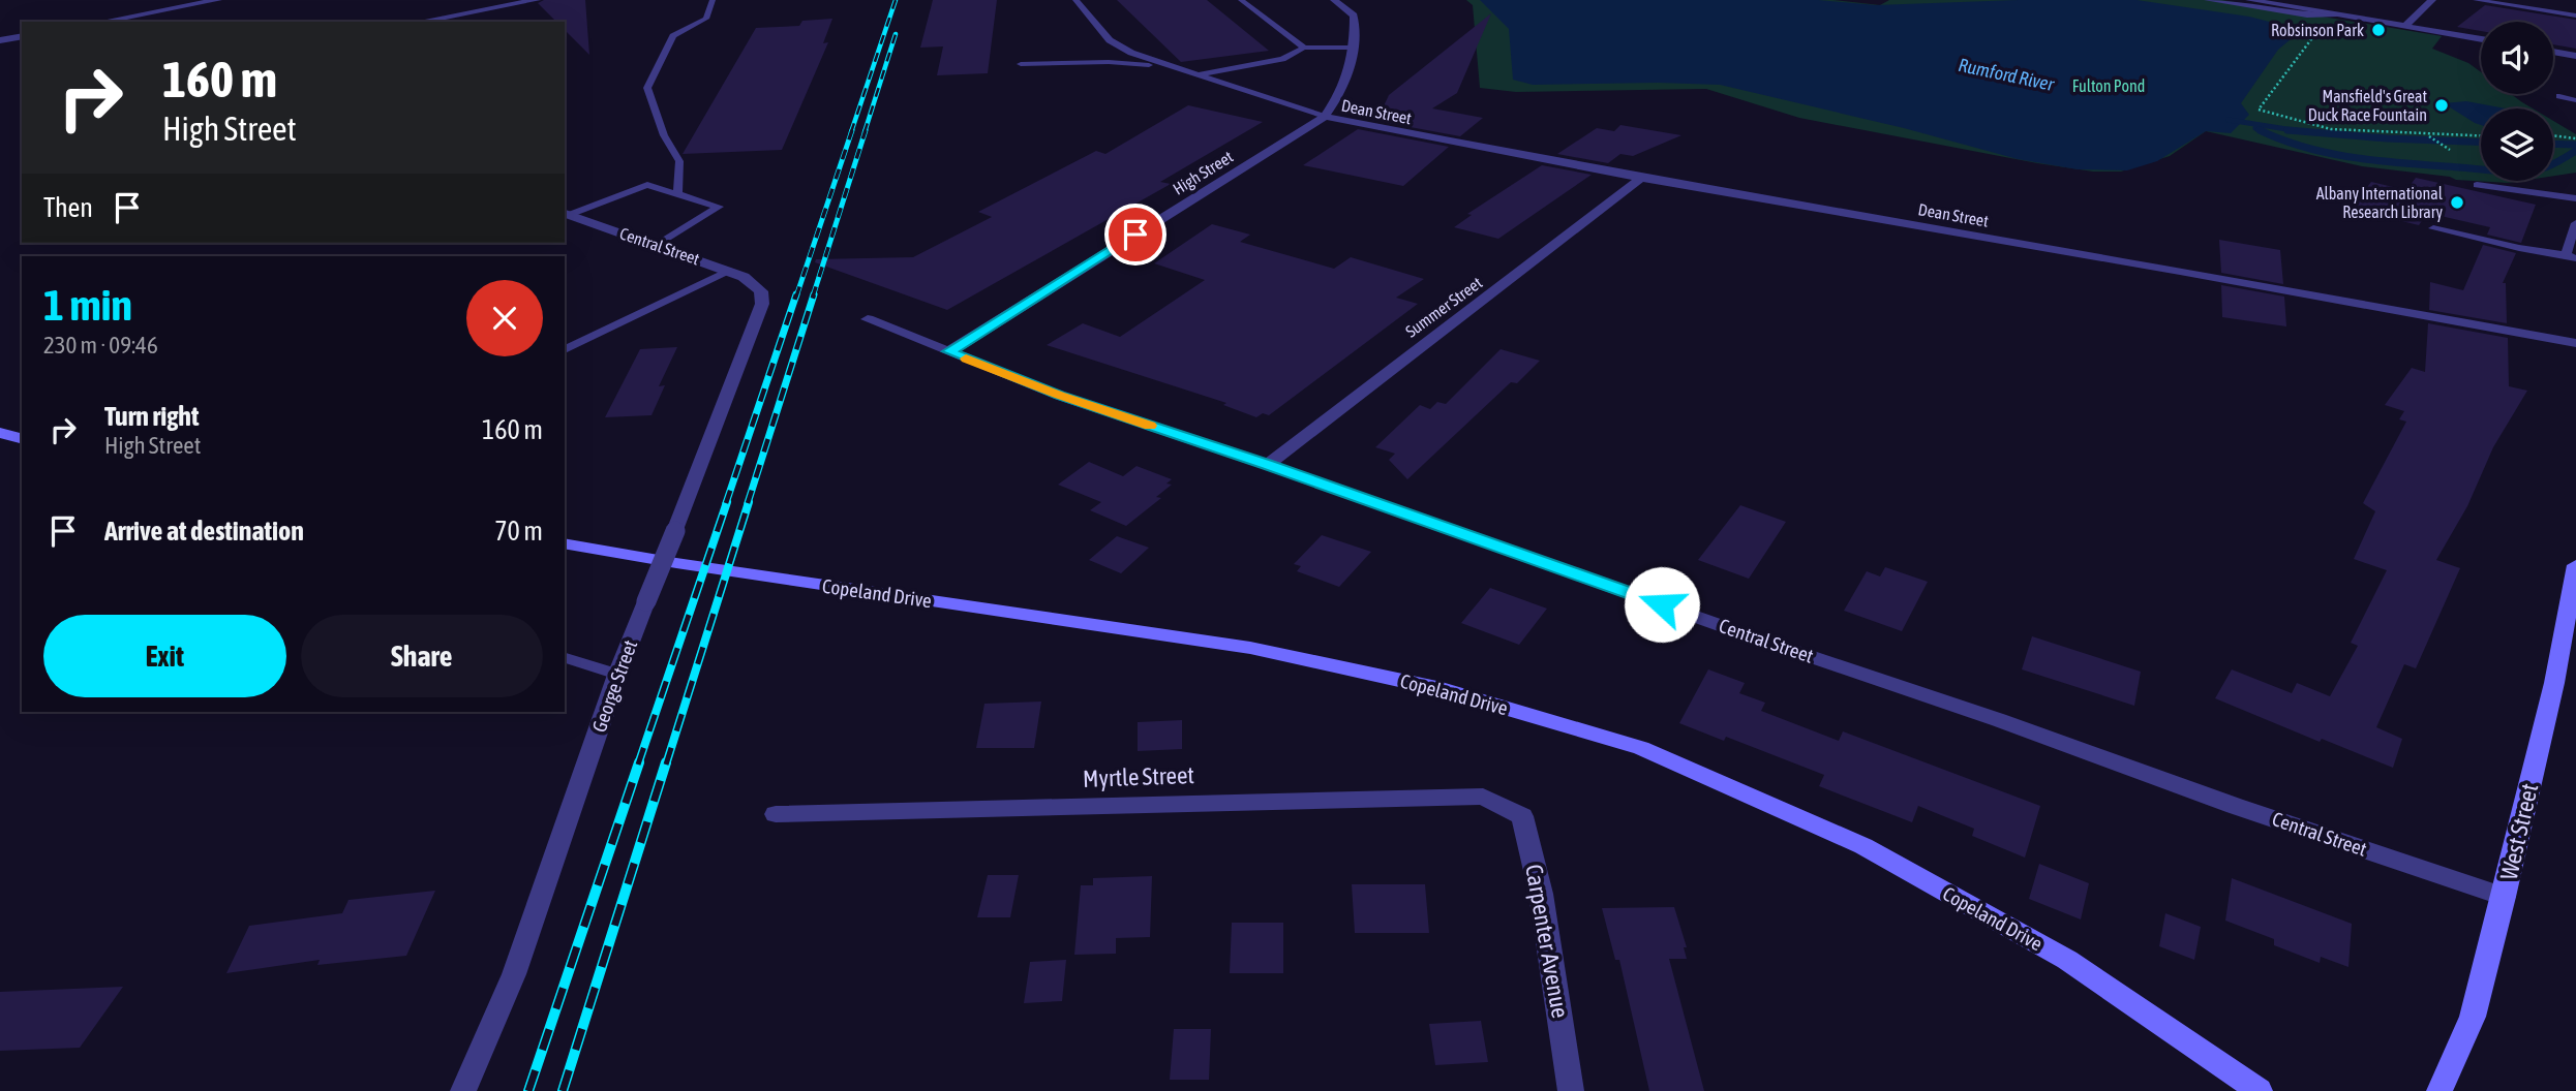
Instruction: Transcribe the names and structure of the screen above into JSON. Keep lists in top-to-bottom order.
{
  "streets": {
    "main road": ["Copeland Drive", "West Street"],
    "street": [
      "Dean Street",
      "High Street",
      "Central Street",
      "Summer Street",
      "George Street",
      "Myrtle Street",
      "Carpenter Avenue"
    ]
  },
  "crossings": [
    ["Dean Street", "High Street"],
    ["Dean Street", "Summer Street"],
    ["High Street", "Central Street"],
    ["Central Street", "Summer Street"],
    ["Central Street", "George Street"],
    ["Central Street", "West Street"],
    ["Myrtle Street", "Carpenter Avenue"]
  ],
  "water": ["Rumford River"],
  "parks": ["Fulton Pond"],
  "places": ["Robsinson Park", "Mansfield's Great Duck Race Fountain", "Albany International Research Library"],
  "page": {
    "turn": ["160 m", "High Street"],
    "then": "Then",
    "heading": ["1 min", "230 m · 09:46"],
    "list": [
      {
        "name": "Turn right",
        "note": "High Street",
        "value": "160 m"
      },
      {
        "name": "Arrive at destination",
        "value": "70 m"
      }
    ],
    "buttons": ["Exit", "Share"]
  }
}
